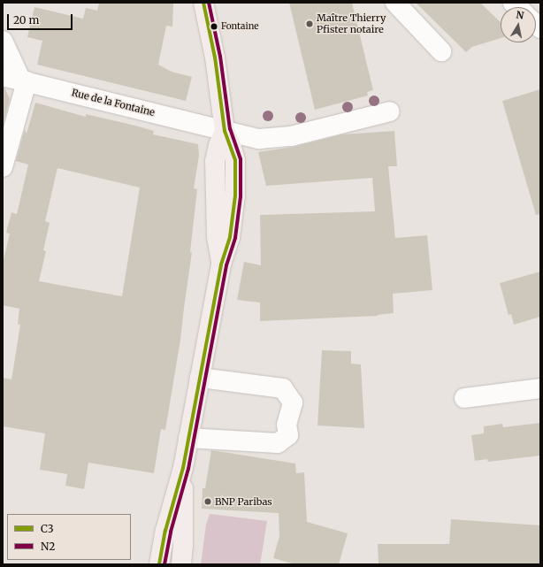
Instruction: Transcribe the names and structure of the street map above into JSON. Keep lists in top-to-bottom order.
{
  "streets": {
    "street": ["Rue de la Fontaine"]
  },
  "places": ["Maître Thierry Pfister notaire", "Fontaine", "BNP Paribas"],
  "lines": ["transit line C3", "transit line N2"],
  "legend": ["C3", "N2"],
  "scale_bar": "20 m",
  "north": "top"
}
